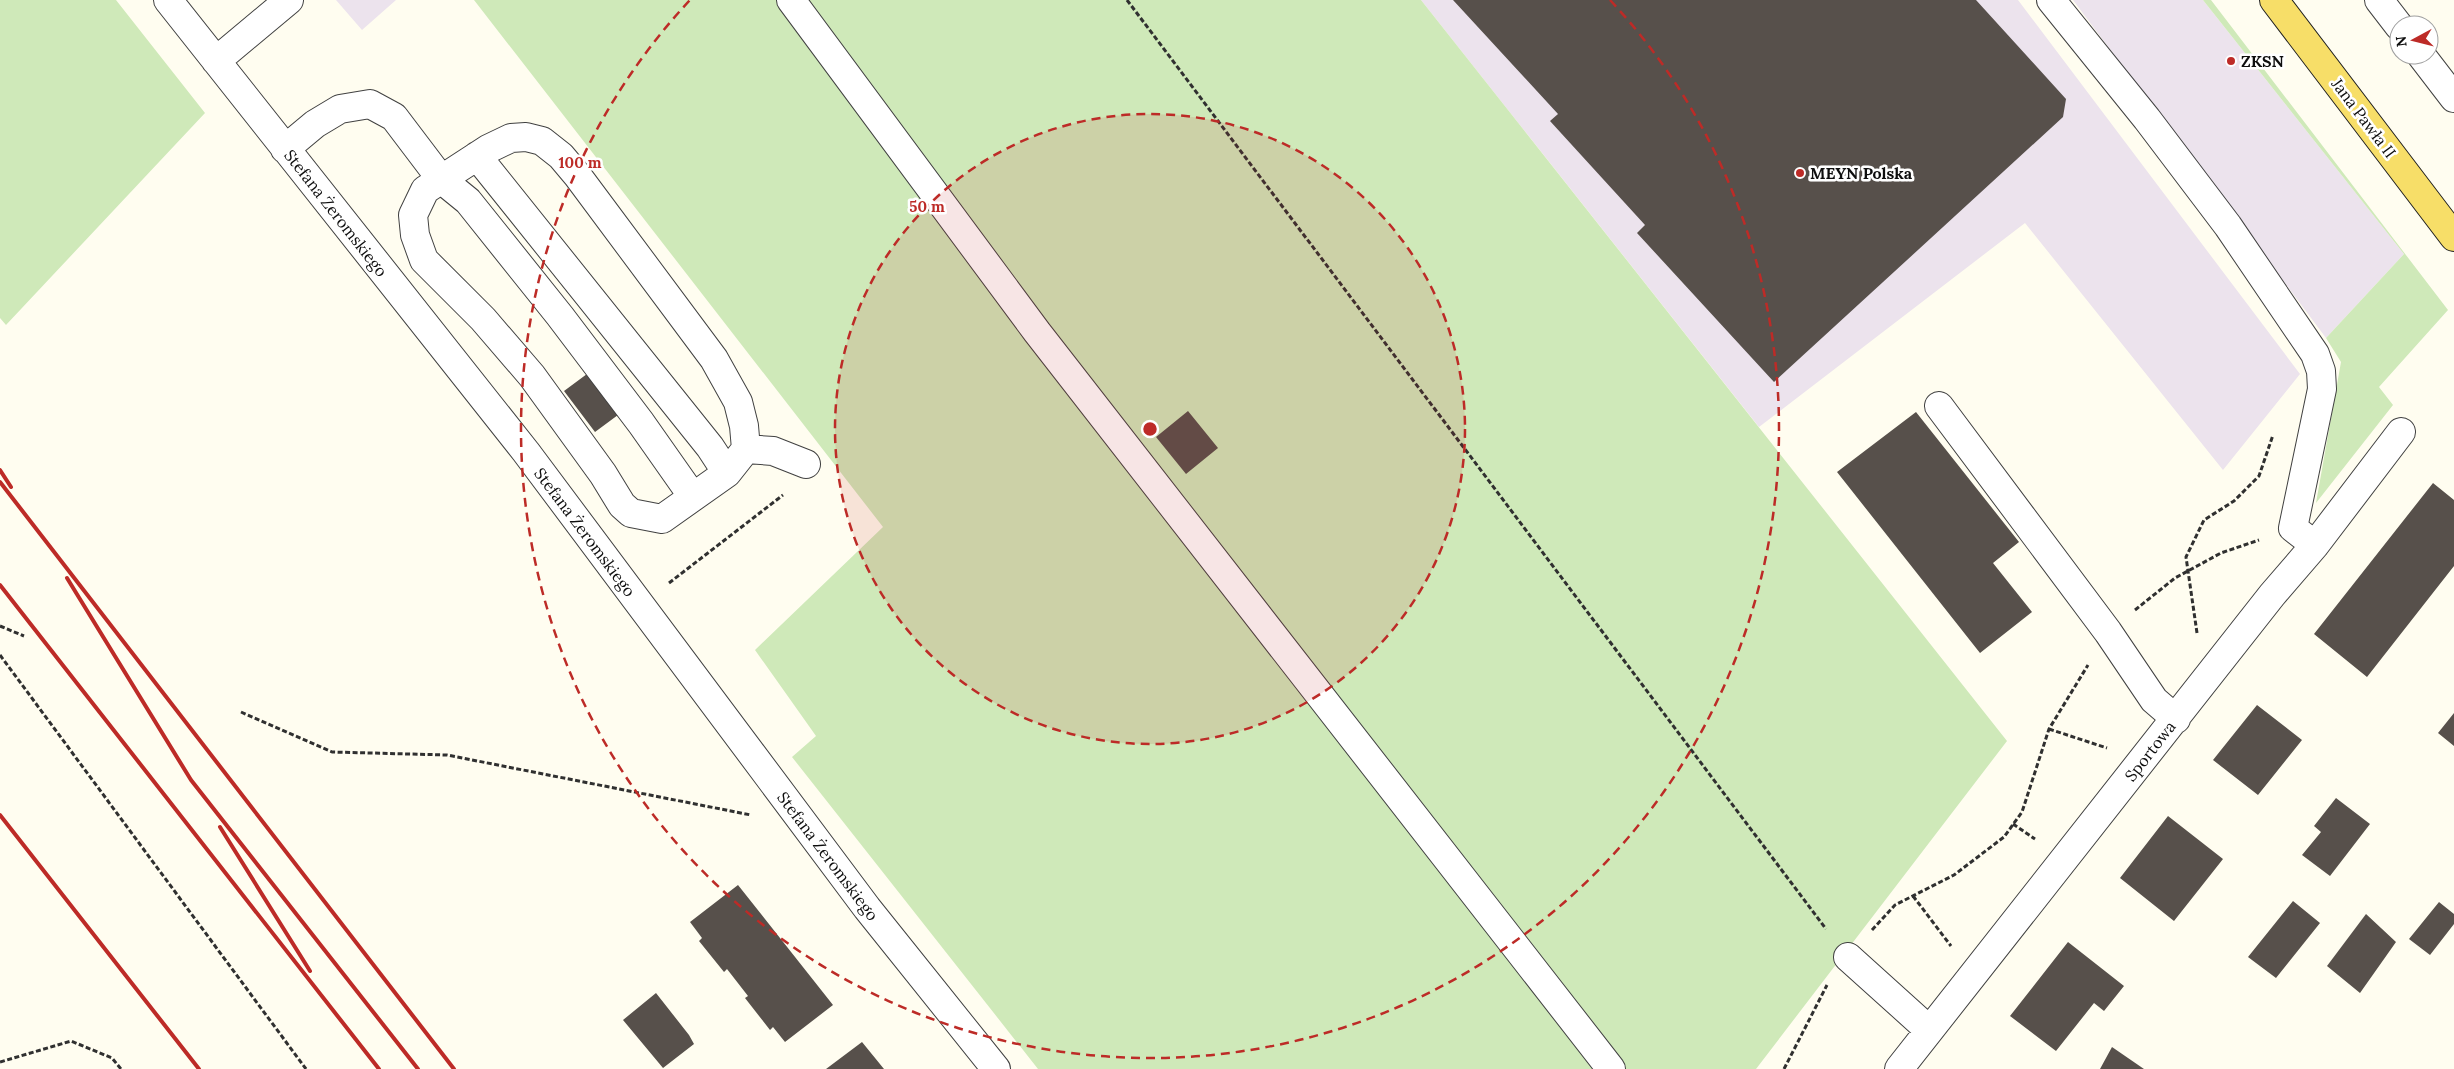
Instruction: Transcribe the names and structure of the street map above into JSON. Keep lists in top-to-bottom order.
{
  "streets": {
    "main road": ["Jana Pawła II"],
    "street": ["Stefana Żeromskiego", "Sportowa"]
  },
  "places": ["ZKSN", "MEYN Polska"],
  "north": "left",
  "rings": ["100 m", "50 m"]
}
